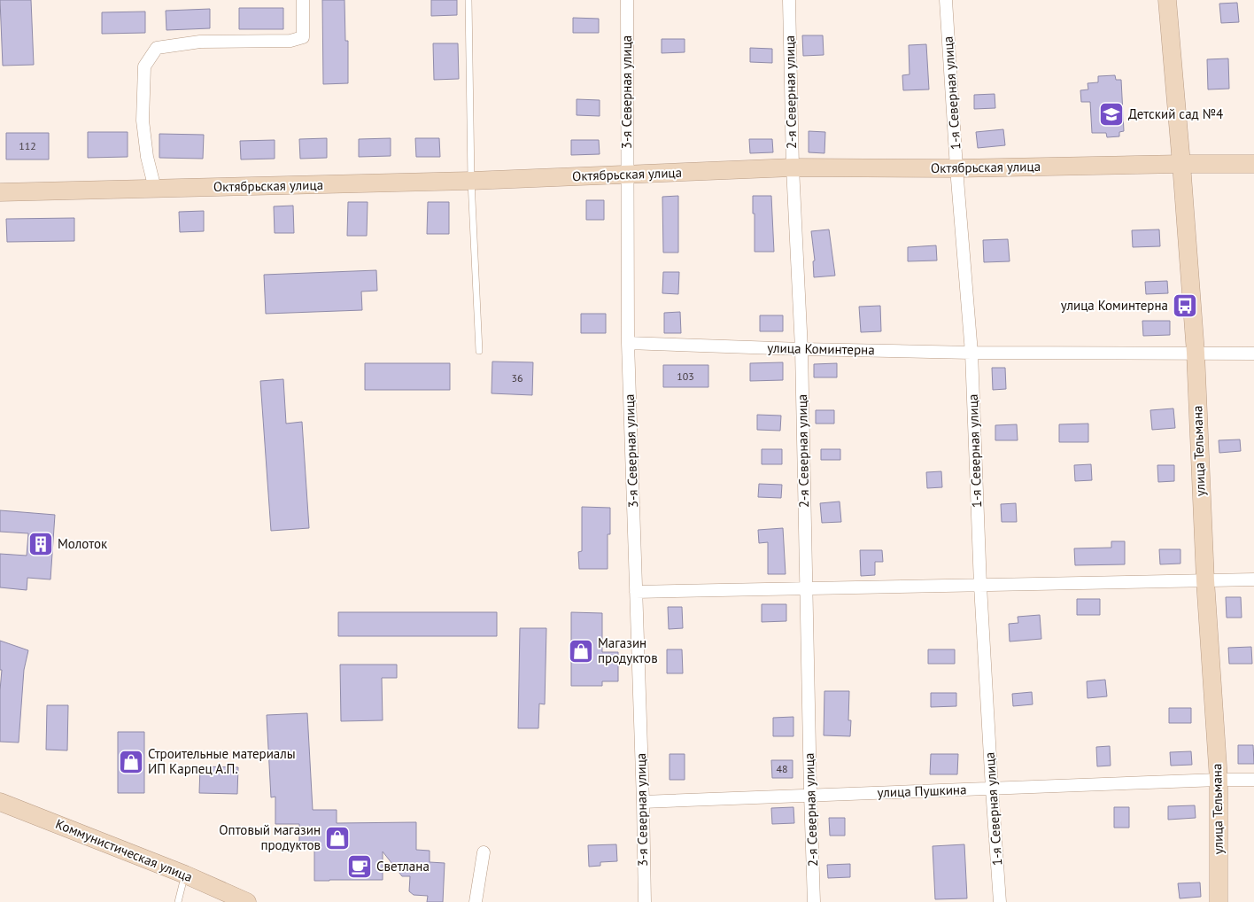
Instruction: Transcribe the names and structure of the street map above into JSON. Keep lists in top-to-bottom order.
{
  "streets": {
    "street": [
      "3-я Северная улица",
      "2-я Северная улица",
      "1-я Северная улица",
      "Октябрьская улица",
      "улица Коминтерна",
      "улица Тельмана",
      "улица Пушкина",
      "Коммунистическая улица"
    ]
  },
  "crossings": [
    ["3-я Северная улица", "Октябрьская улица"],
    ["3-я Северная улица", "улица Коминтерна"],
    ["3-я Северная улица", "улица Пушкина"],
    ["2-я Северная улица", "Октябрьская улица"],
    ["2-я Северная улица", "улица Коминтерна"],
    ["2-я Северная улица", "улица Пушкина"],
    ["1-я Северная улица", "Октябрьская улица"],
    ["1-я Северная улица", "улица Коминтерна"],
    ["1-я Северная улица", "улица Пушкина"],
    ["Октябрьская улица", "улица Тельмана"],
    ["улица Коминтерна", "улица Тельмана"],
    ["улица Тельмана", "улица Пушкина"]
  ],
  "places": {
    "school or university": ["Детский сад №4"],
    "bus stop": ["улица Коминтерна"],
    "building": ["Молоток"],
    "shop": ["Магазин продуктов", "Строительные материалы ИП Карпец А.П.", "Оптовый магазин продуктов"],
    "cafe": ["Светлана"]
  },
  "house_numbers": [
    "112",
    "103",
    "36",
    "48"
  ]
}
